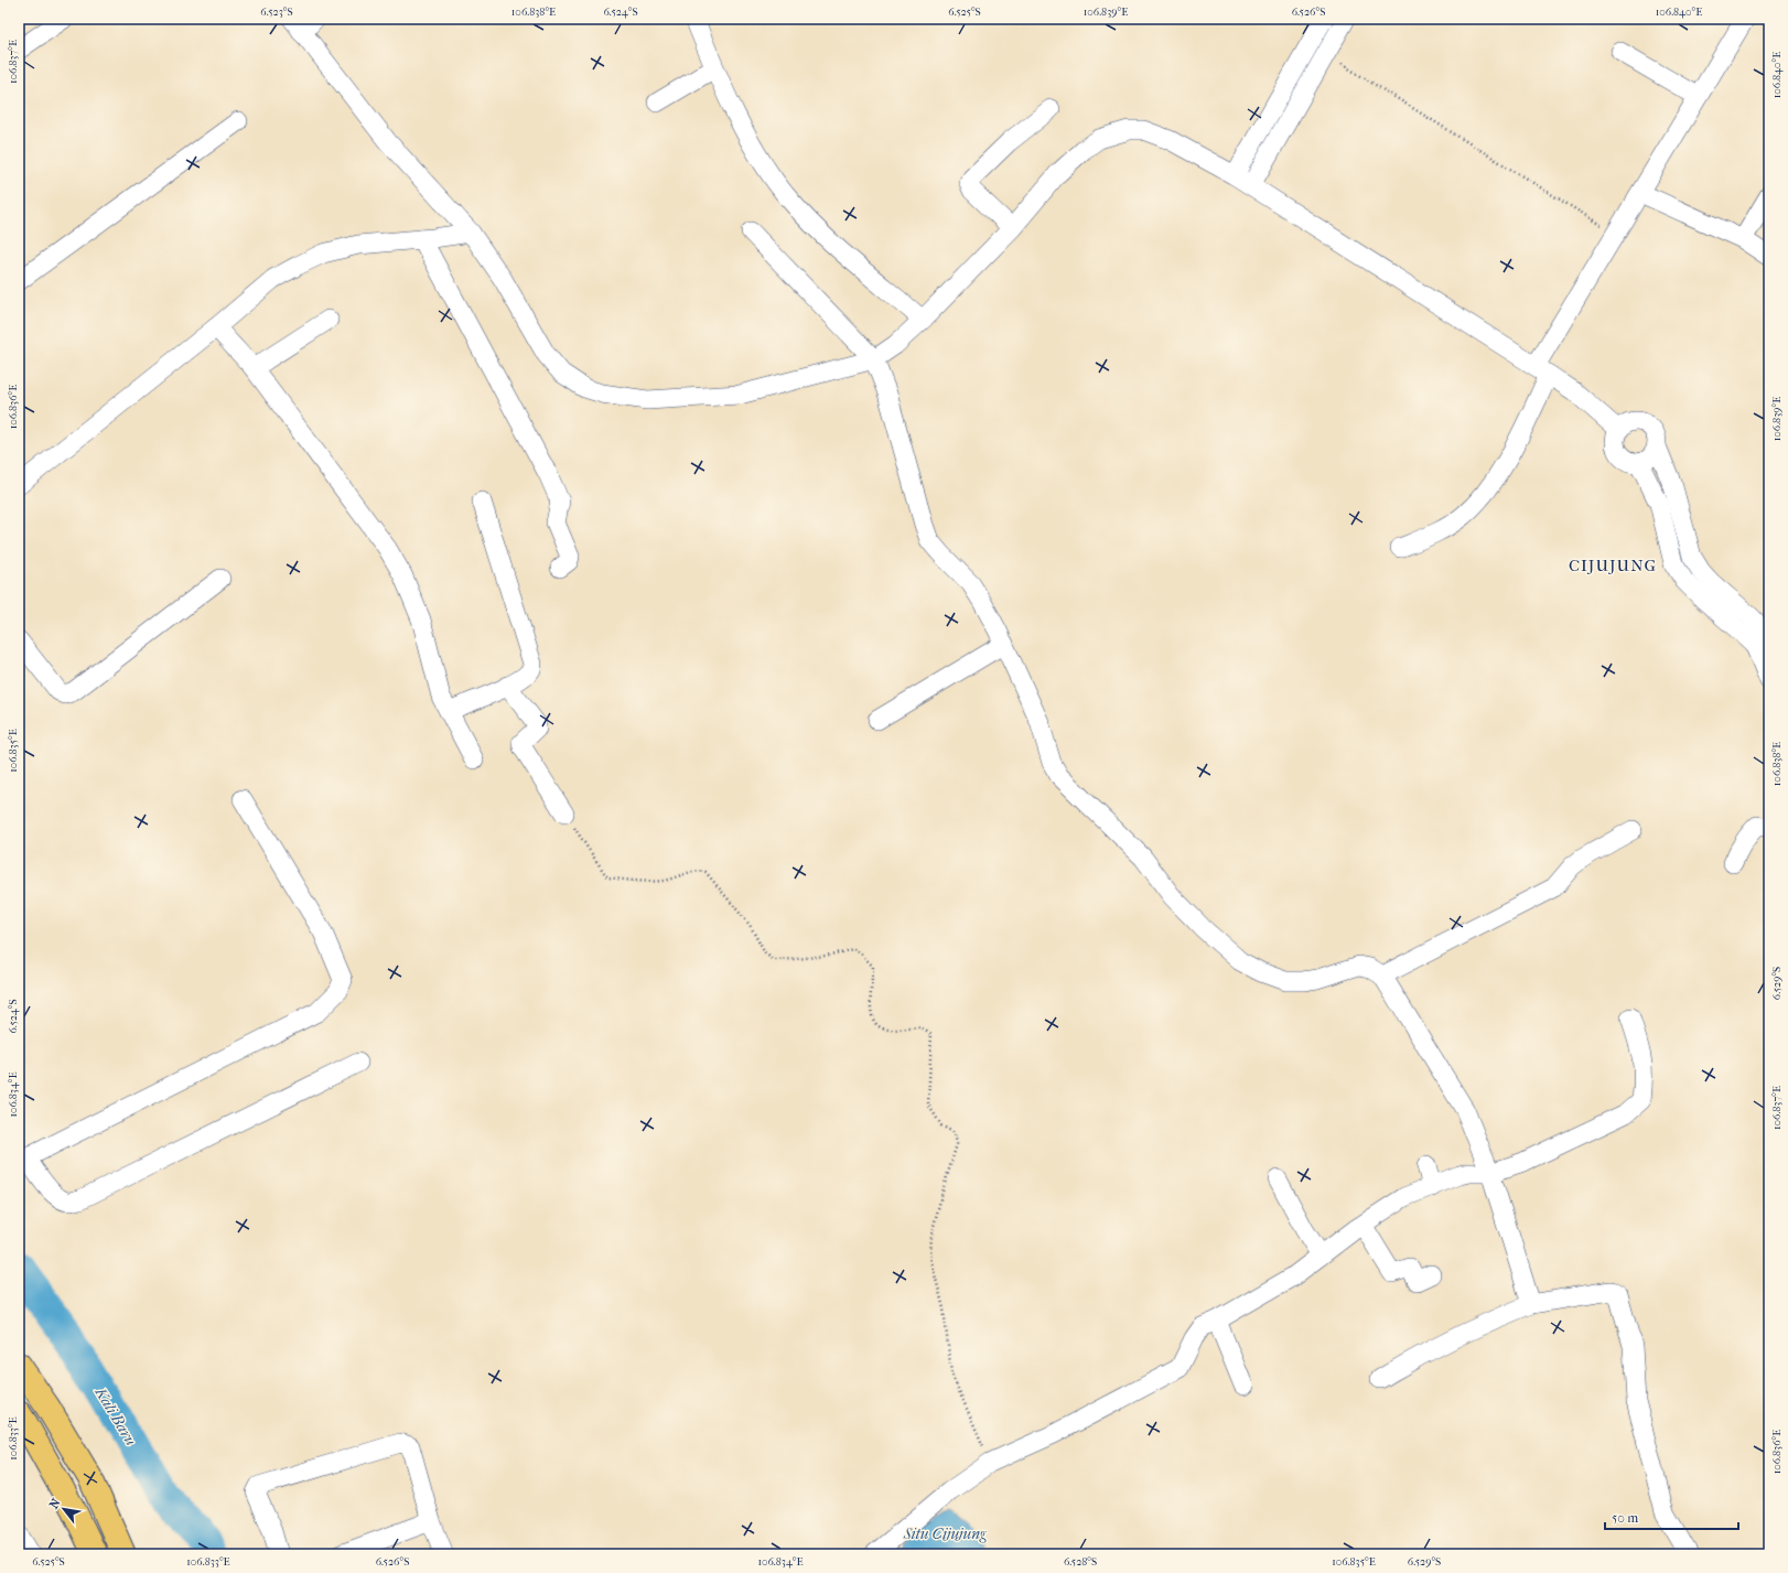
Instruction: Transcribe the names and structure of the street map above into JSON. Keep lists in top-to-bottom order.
{
  "districts": ["CIJUJUNG"],
  "water": ["Kali Baru", "Situ Cijujung"],
  "scale_bar": "50 m",
  "north": "top left",
  "coordinates": [
    "6.523°S",
    "106.838°E",
    "6.524°S",
    "6.525°S",
    "106.839°E",
    "6.526°S",
    "106.840°E",
    "106.837°E",
    "106.836°E",
    "106.835°E",
    "6.529°S",
    "106.834°E",
    "106.833°E",
    "6.528°S"
  ]
}
